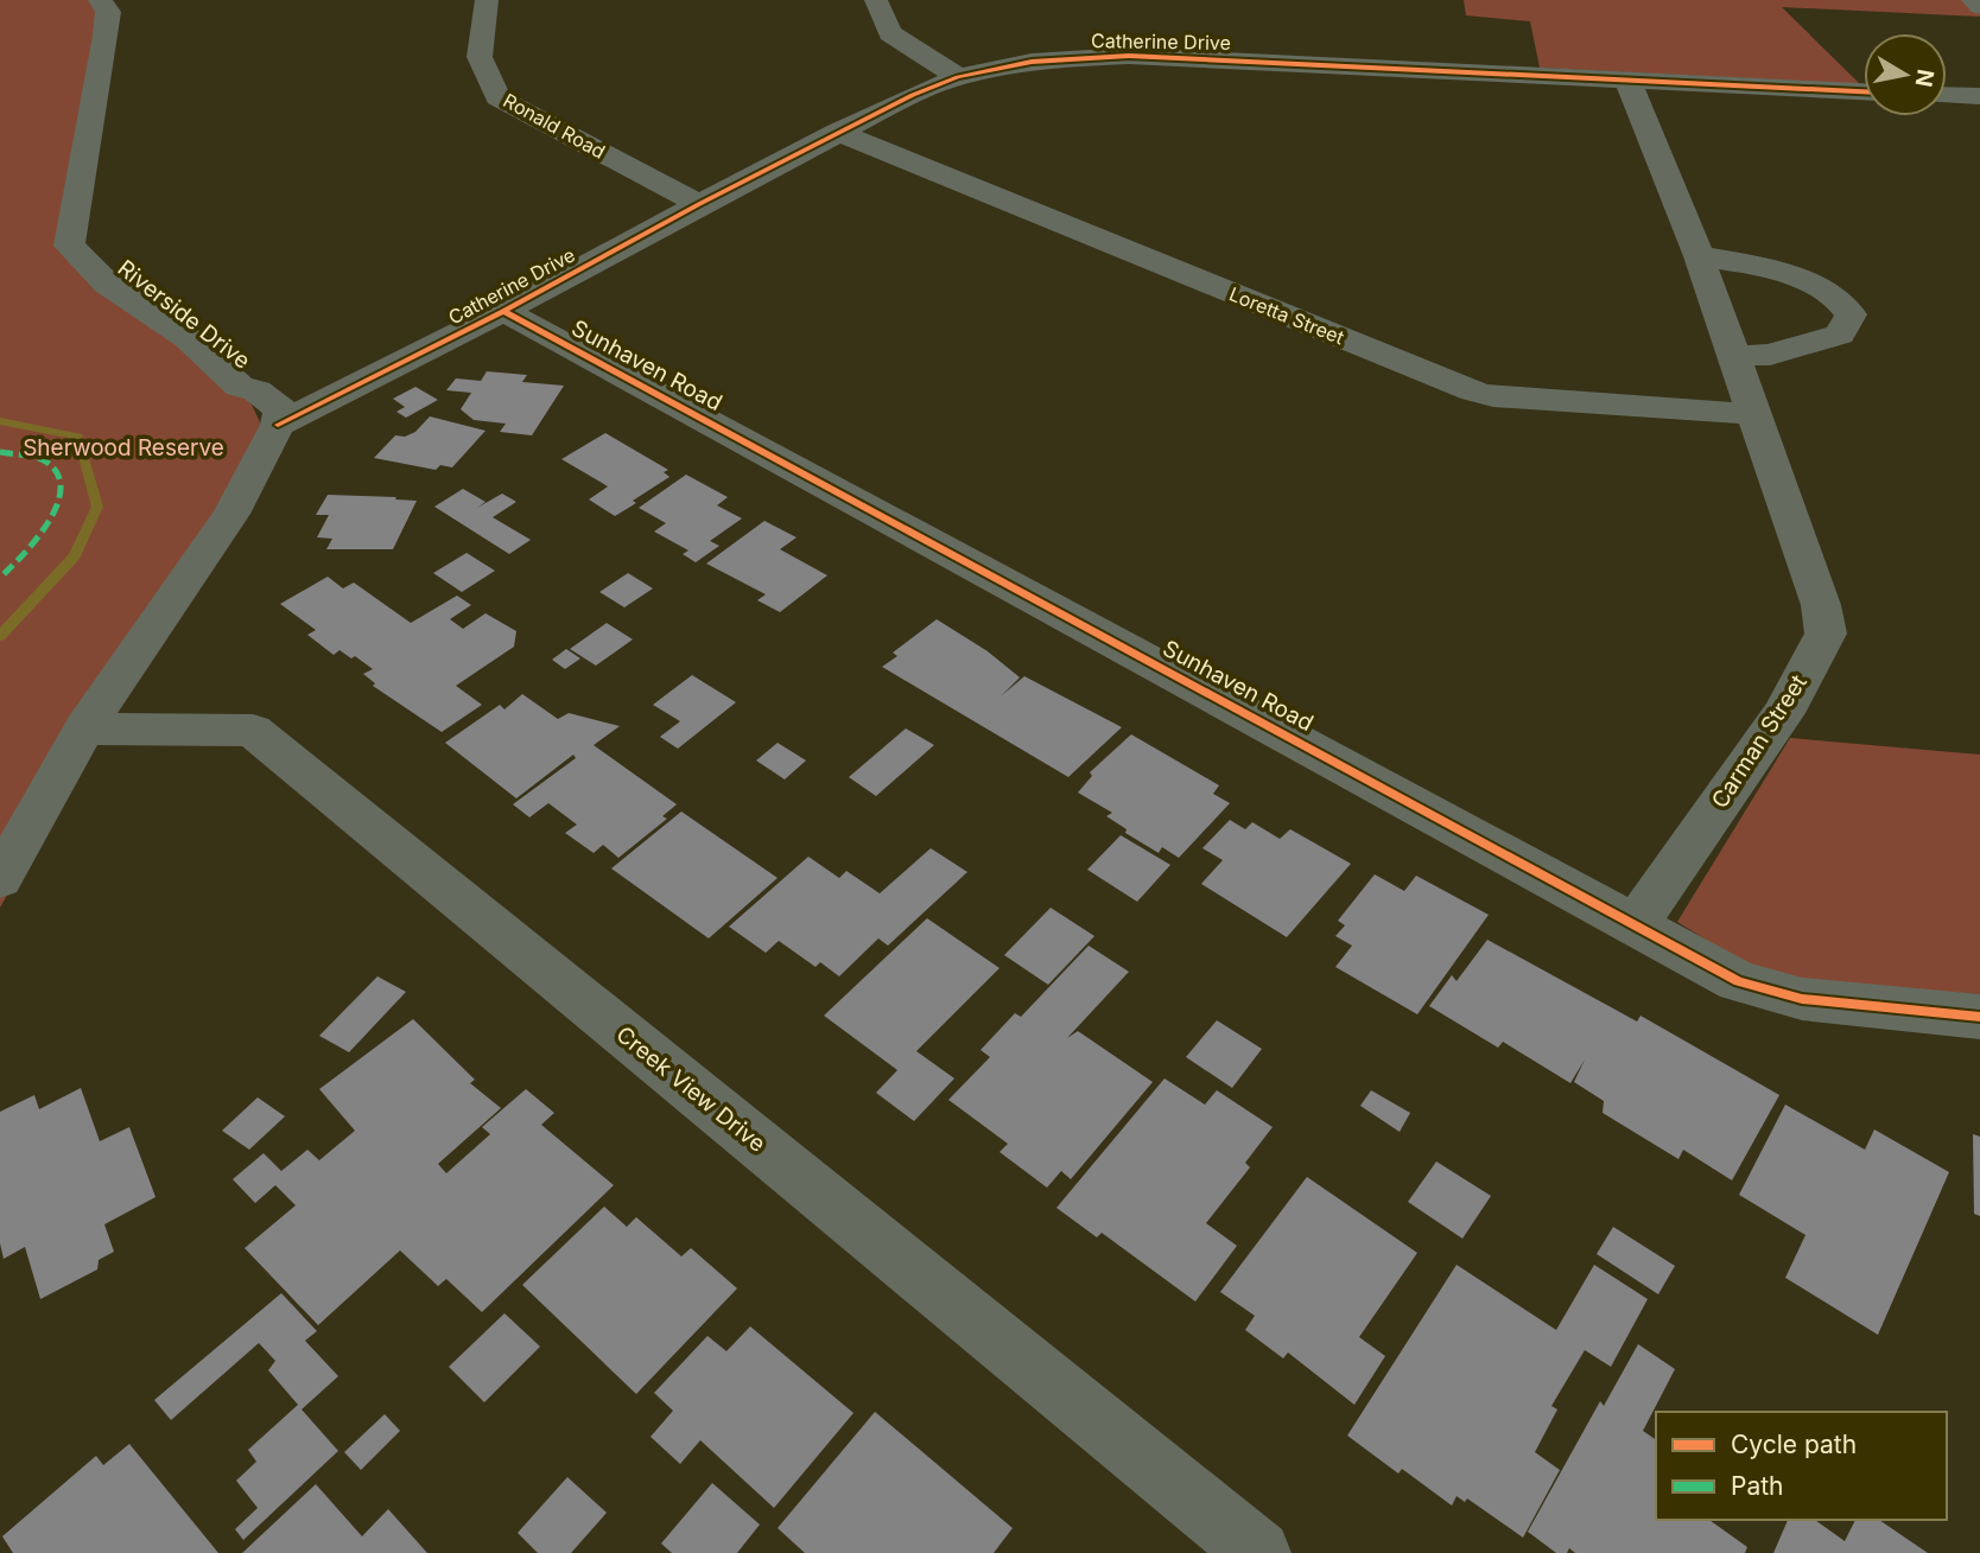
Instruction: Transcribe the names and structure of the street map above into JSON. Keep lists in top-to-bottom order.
{
  "streets": {
    "street": [
      "Catherine Drive",
      "Ronald Road",
      "Riverside Drive",
      "Loretta Street",
      "Sunhaven Road",
      "Carman Street",
      "Creek View Drive"
    ]
  },
  "crossings": [
    ["Catherine Drive", "Ronald Road"],
    ["Catherine Drive", "Riverside Drive"],
    ["Catherine Drive", "Loretta Street"],
    ["Catherine Drive", "Sunhaven Road"],
    ["Catherine Drive", "Carman Street"],
    ["Loretta Street", "Carman Street"],
    ["Sunhaven Road", "Carman Street"]
  ],
  "parks": ["Sherwood Reserve"],
  "legend": ["Cycle path", "Path"],
  "north": "right"
}
